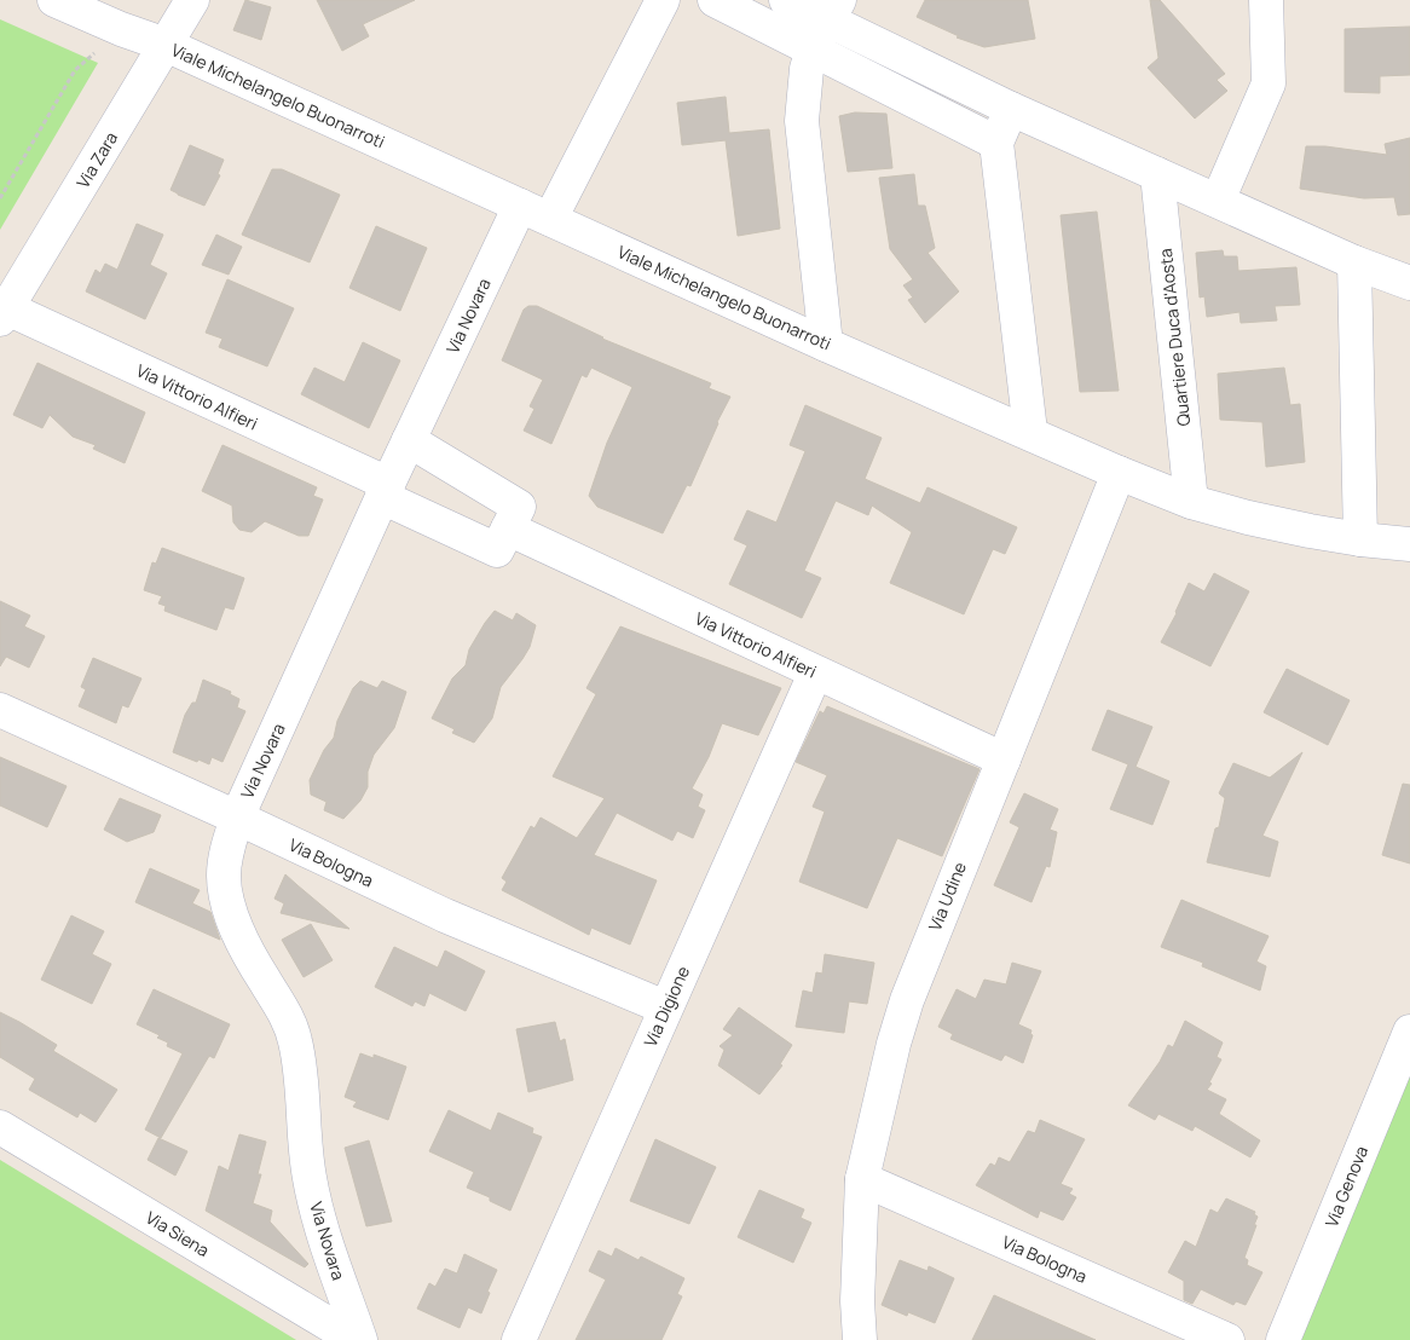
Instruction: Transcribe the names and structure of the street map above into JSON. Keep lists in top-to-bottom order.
{
  "streets": {
    "street": [
      "Viale Michelangelo Buonarroti",
      "Via Zara",
      "Via Novara",
      "Quartiere Duca d'Aosta",
      "Via Vittorio Alfieri",
      "Via Bologna",
      "Via Udine",
      "Via Digione",
      "Via Genova",
      "Via Siena"
    ]
  },
  "crossings": [
    ["Viale Michelangelo Buonarroti", "Via Zara"],
    ["Viale Michelangelo Buonarroti", "Via Novara"],
    ["Viale Michelangelo Buonarroti", "Quartiere Duca d'Aosta"],
    ["Viale Michelangelo Buonarroti", "Via Udine"],
    ["Via Zara", "Via Vittorio Alfieri"],
    ["Via Novara", "Via Vittorio Alfieri"],
    ["Via Novara", "Via Bologna"],
    ["Via Novara", "Via Siena"],
    ["Via Vittorio Alfieri", "Via Udine"],
    ["Via Vittorio Alfieri", "Via Digione"],
    ["Via Bologna", "Via Udine"],
    ["Via Bologna", "Via Digione"]
  ]
}
